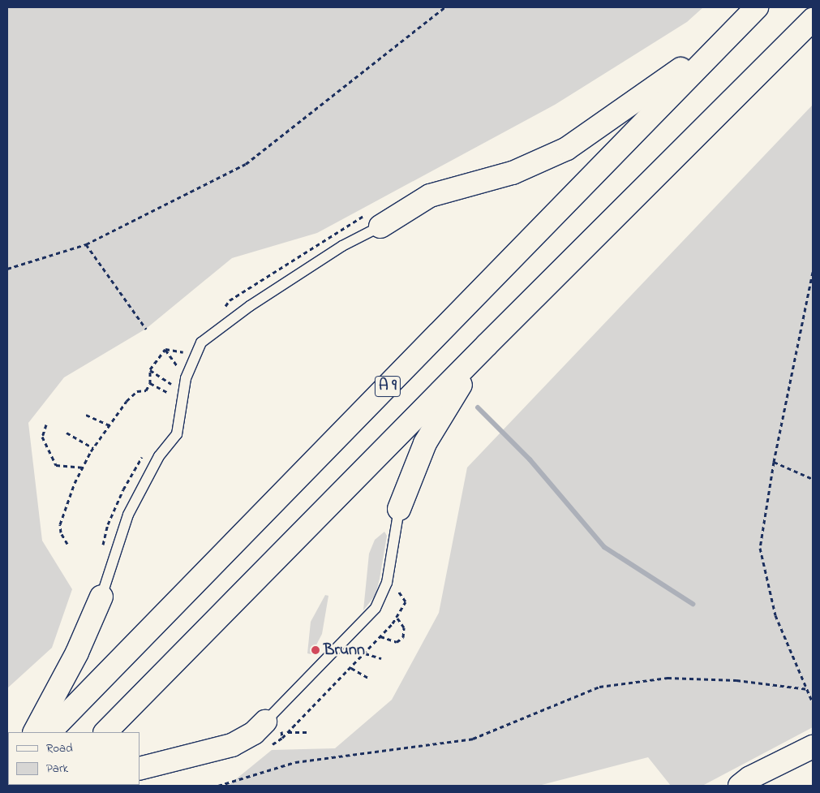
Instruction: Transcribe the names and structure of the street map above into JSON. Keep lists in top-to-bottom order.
{
  "streets": {
    "main road": ["A 9"]
  },
  "places": ["Brunn"],
  "legend": ["Road", "Park"]
}
